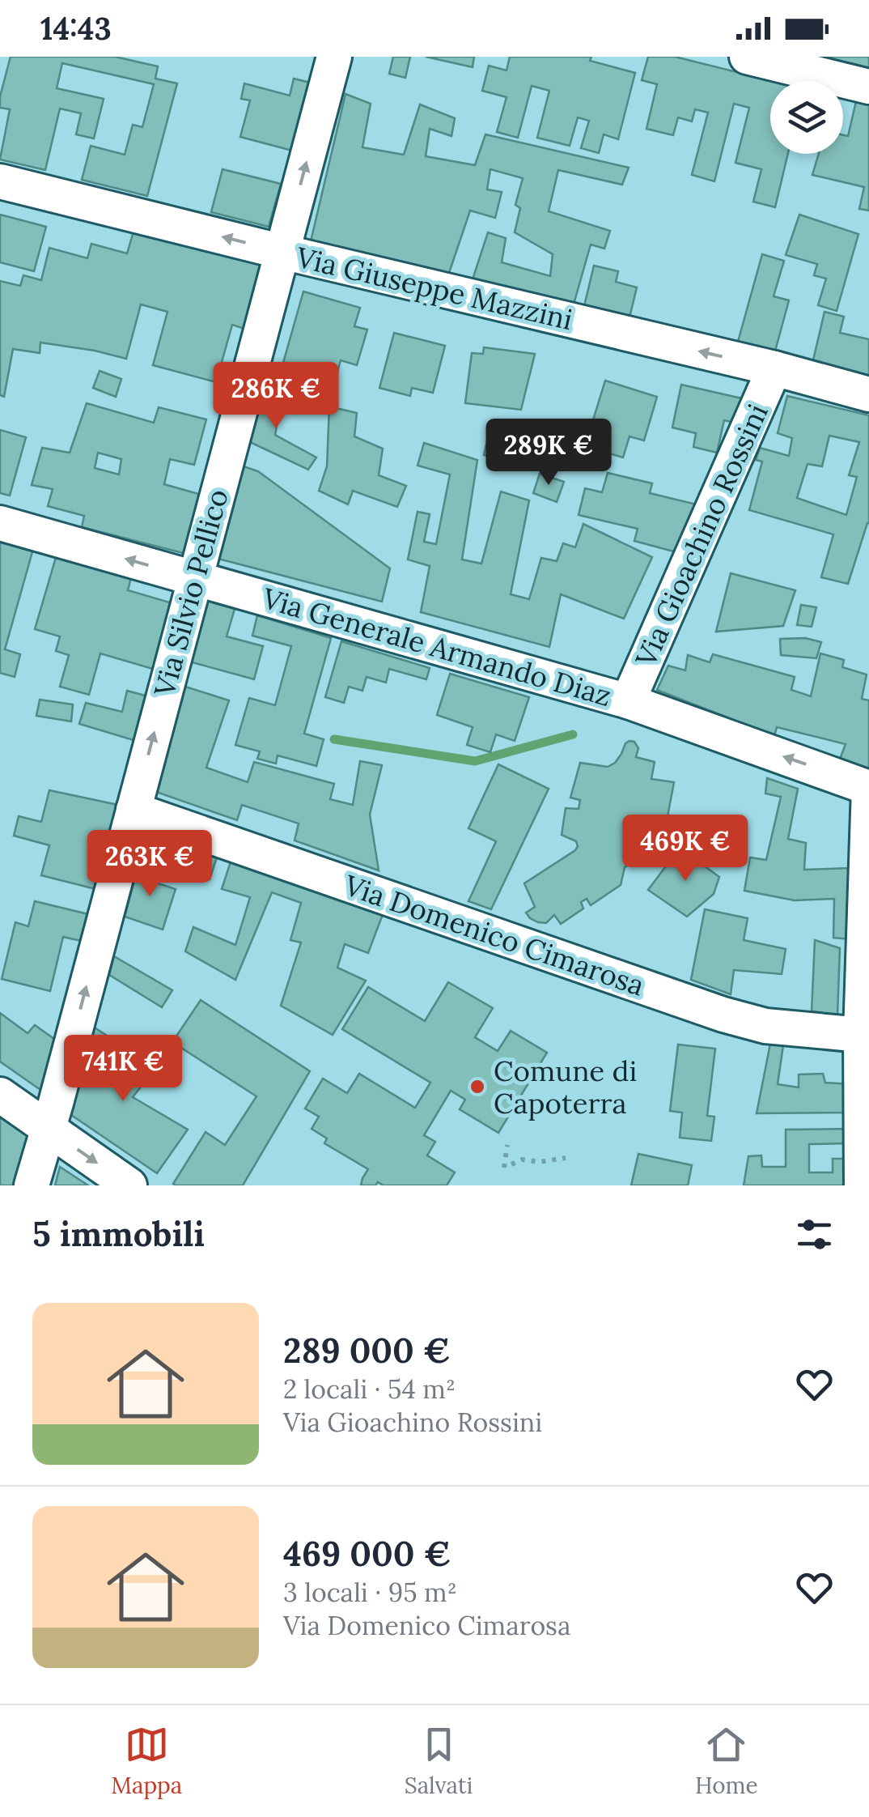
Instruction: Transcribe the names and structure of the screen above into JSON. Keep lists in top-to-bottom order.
{
  "streets": {
    "street": [
      "Via Giuseppe Mazzini",
      "Via Gioachino Rossini",
      "Via Silvio Pellico",
      "Via Generale Armando Diaz",
      "Via Domenico Cimarosa"
    ]
  },
  "crossings": [
    ["Via Giuseppe Mazzini", "Via Gioachino Rossini"],
    ["Via Giuseppe Mazzini", "Via Silvio Pellico"],
    ["Via Gioachino Rossini", "Via Generale Armando Diaz"],
    ["Via Silvio Pellico", "Via Generale Armando Diaz"],
    ["Via Silvio Pellico", "Via Domenico Cimarosa"]
  ],
  "one_way": ["Via Giuseppe Mazzini", "Via Silvio Pellico", "Via Generale Armando Diaz"],
  "places": ["Comune di Capoterra"],
  "page": {
    "status": "14:43",
    "price": [
      "286K €",
      "289K €",
      "469K €",
      "263K €",
      "741K €"
    ],
    "heading": "5 immobili",
    "list": [
      {
        "name": "289 000 €",
        "note": "2 locali · 54 m² · Via Gioachino Rossini"
      },
      {
        "name": "469 000 €",
        "note": "3 locali · 95 m² · Via Domenico Cimarosa"
      }
    ],
    "tabs": ["Mappa", "Salvati", "Home"]
  }
}
